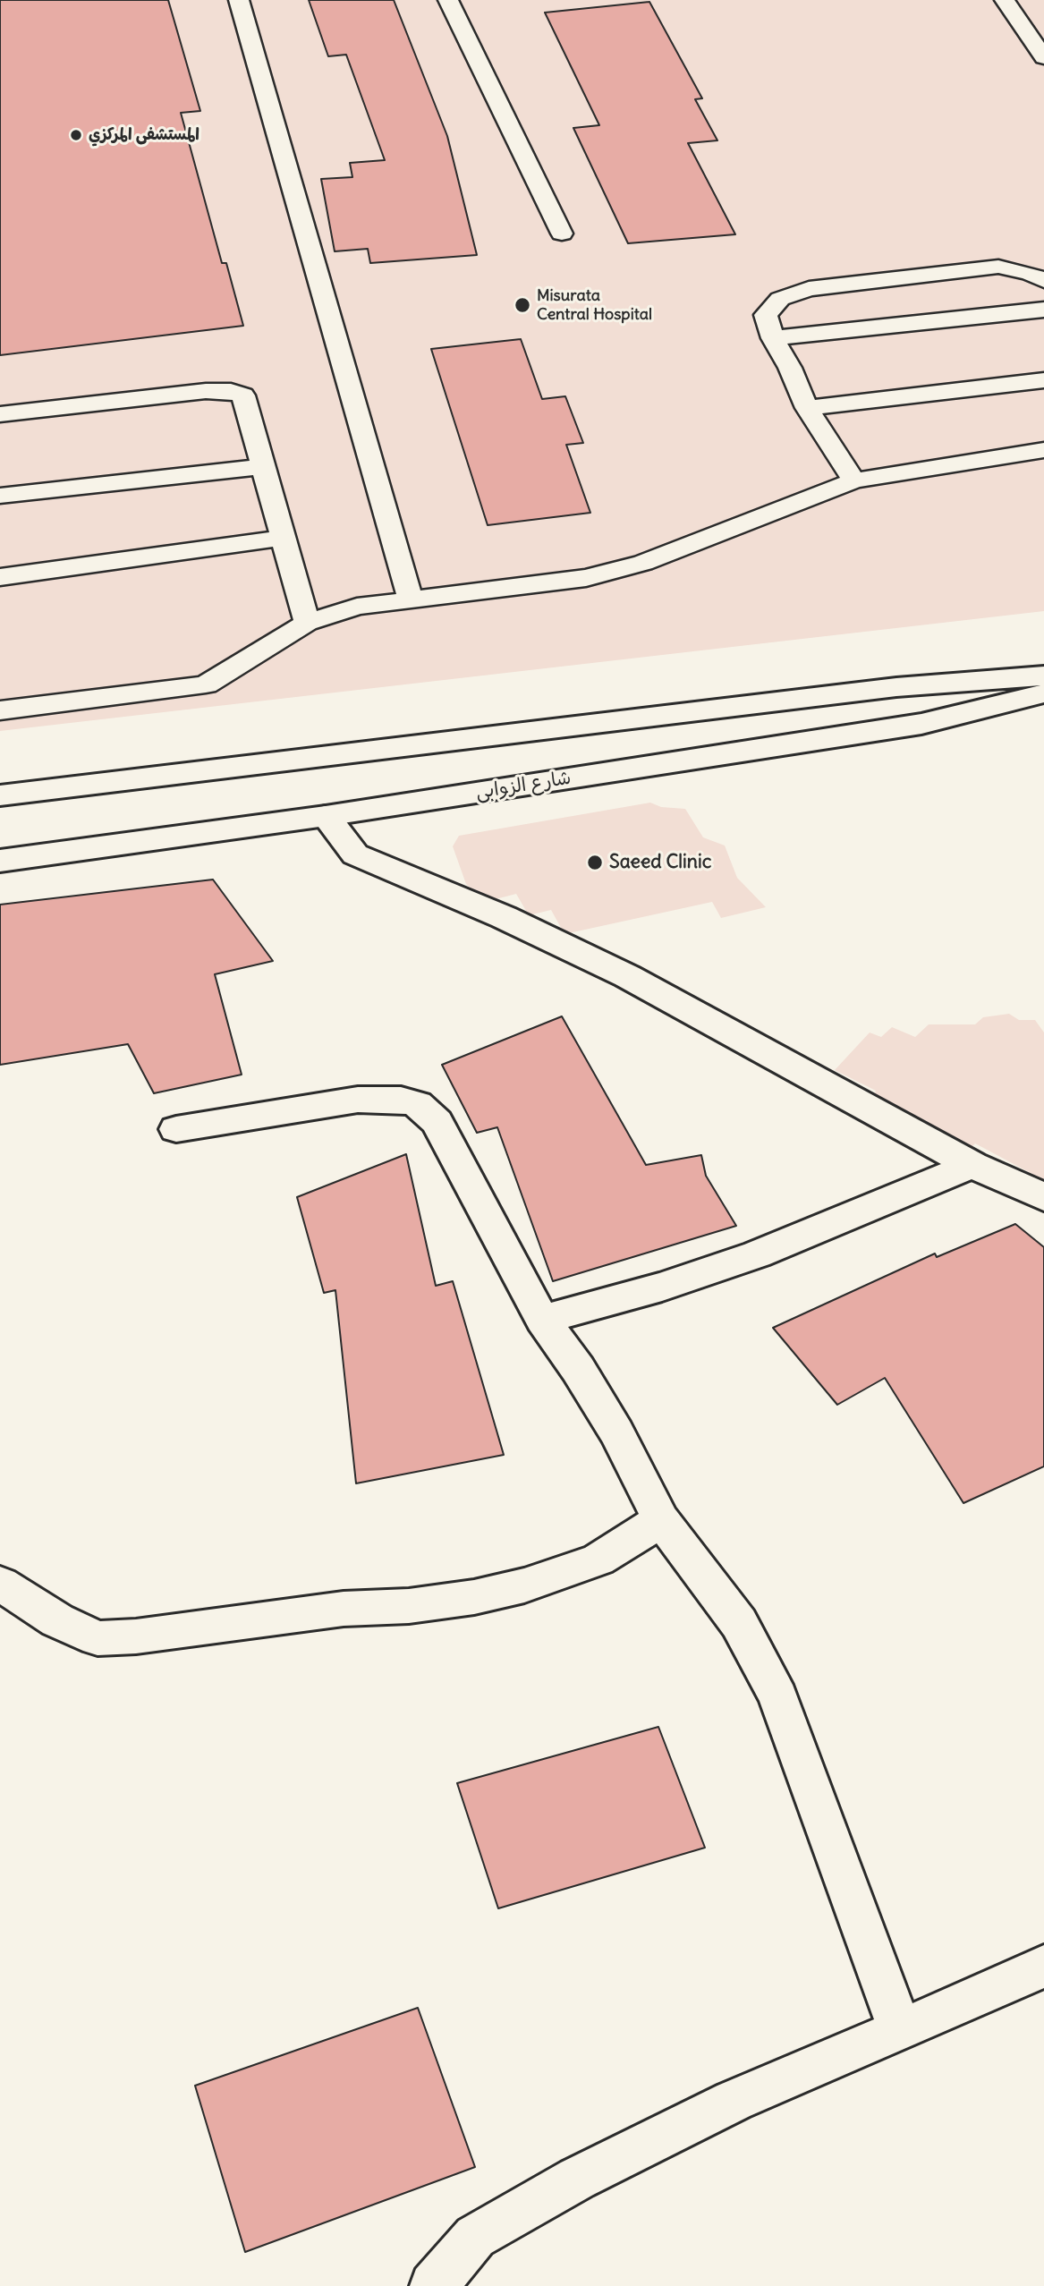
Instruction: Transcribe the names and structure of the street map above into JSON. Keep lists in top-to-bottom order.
{
  "streets": {
    "street": ["شارع الزوابى"]
  },
  "places": ["المستشفى المركزي", "Misurata Central Hospital", "Saeed Clinic"]
}
